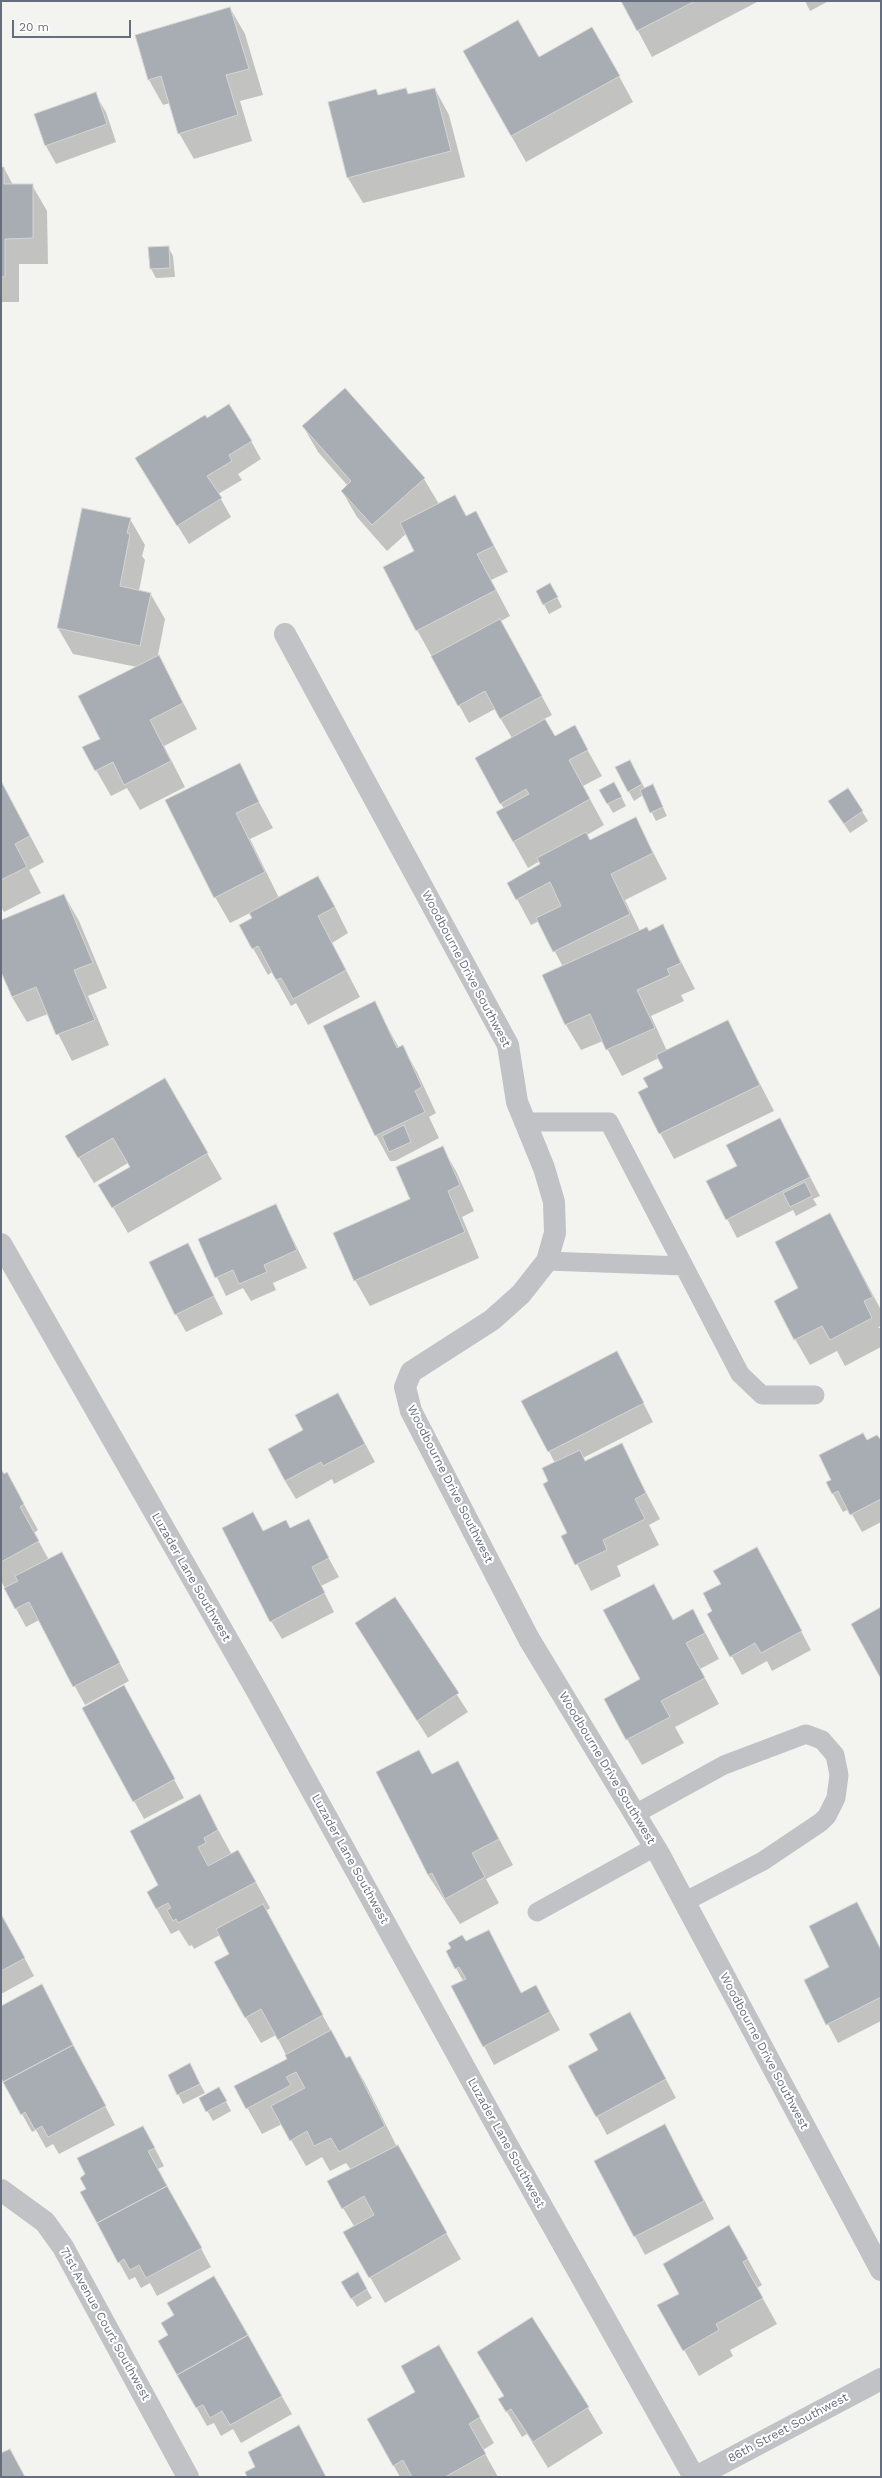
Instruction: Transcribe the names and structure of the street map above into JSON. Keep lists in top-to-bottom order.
{
  "streets": {
    "street": [
      "Woodbourne Drive Southwest",
      "Luzader Lane Southwest",
      "71st Avenue Court Southwest",
      "86th Street Southwest"
    ]
  },
  "crossings": [
    ["Luzader Lane Southwest", "86th Street Southwest"]
  ],
  "scale_bar": "20 m"
}
